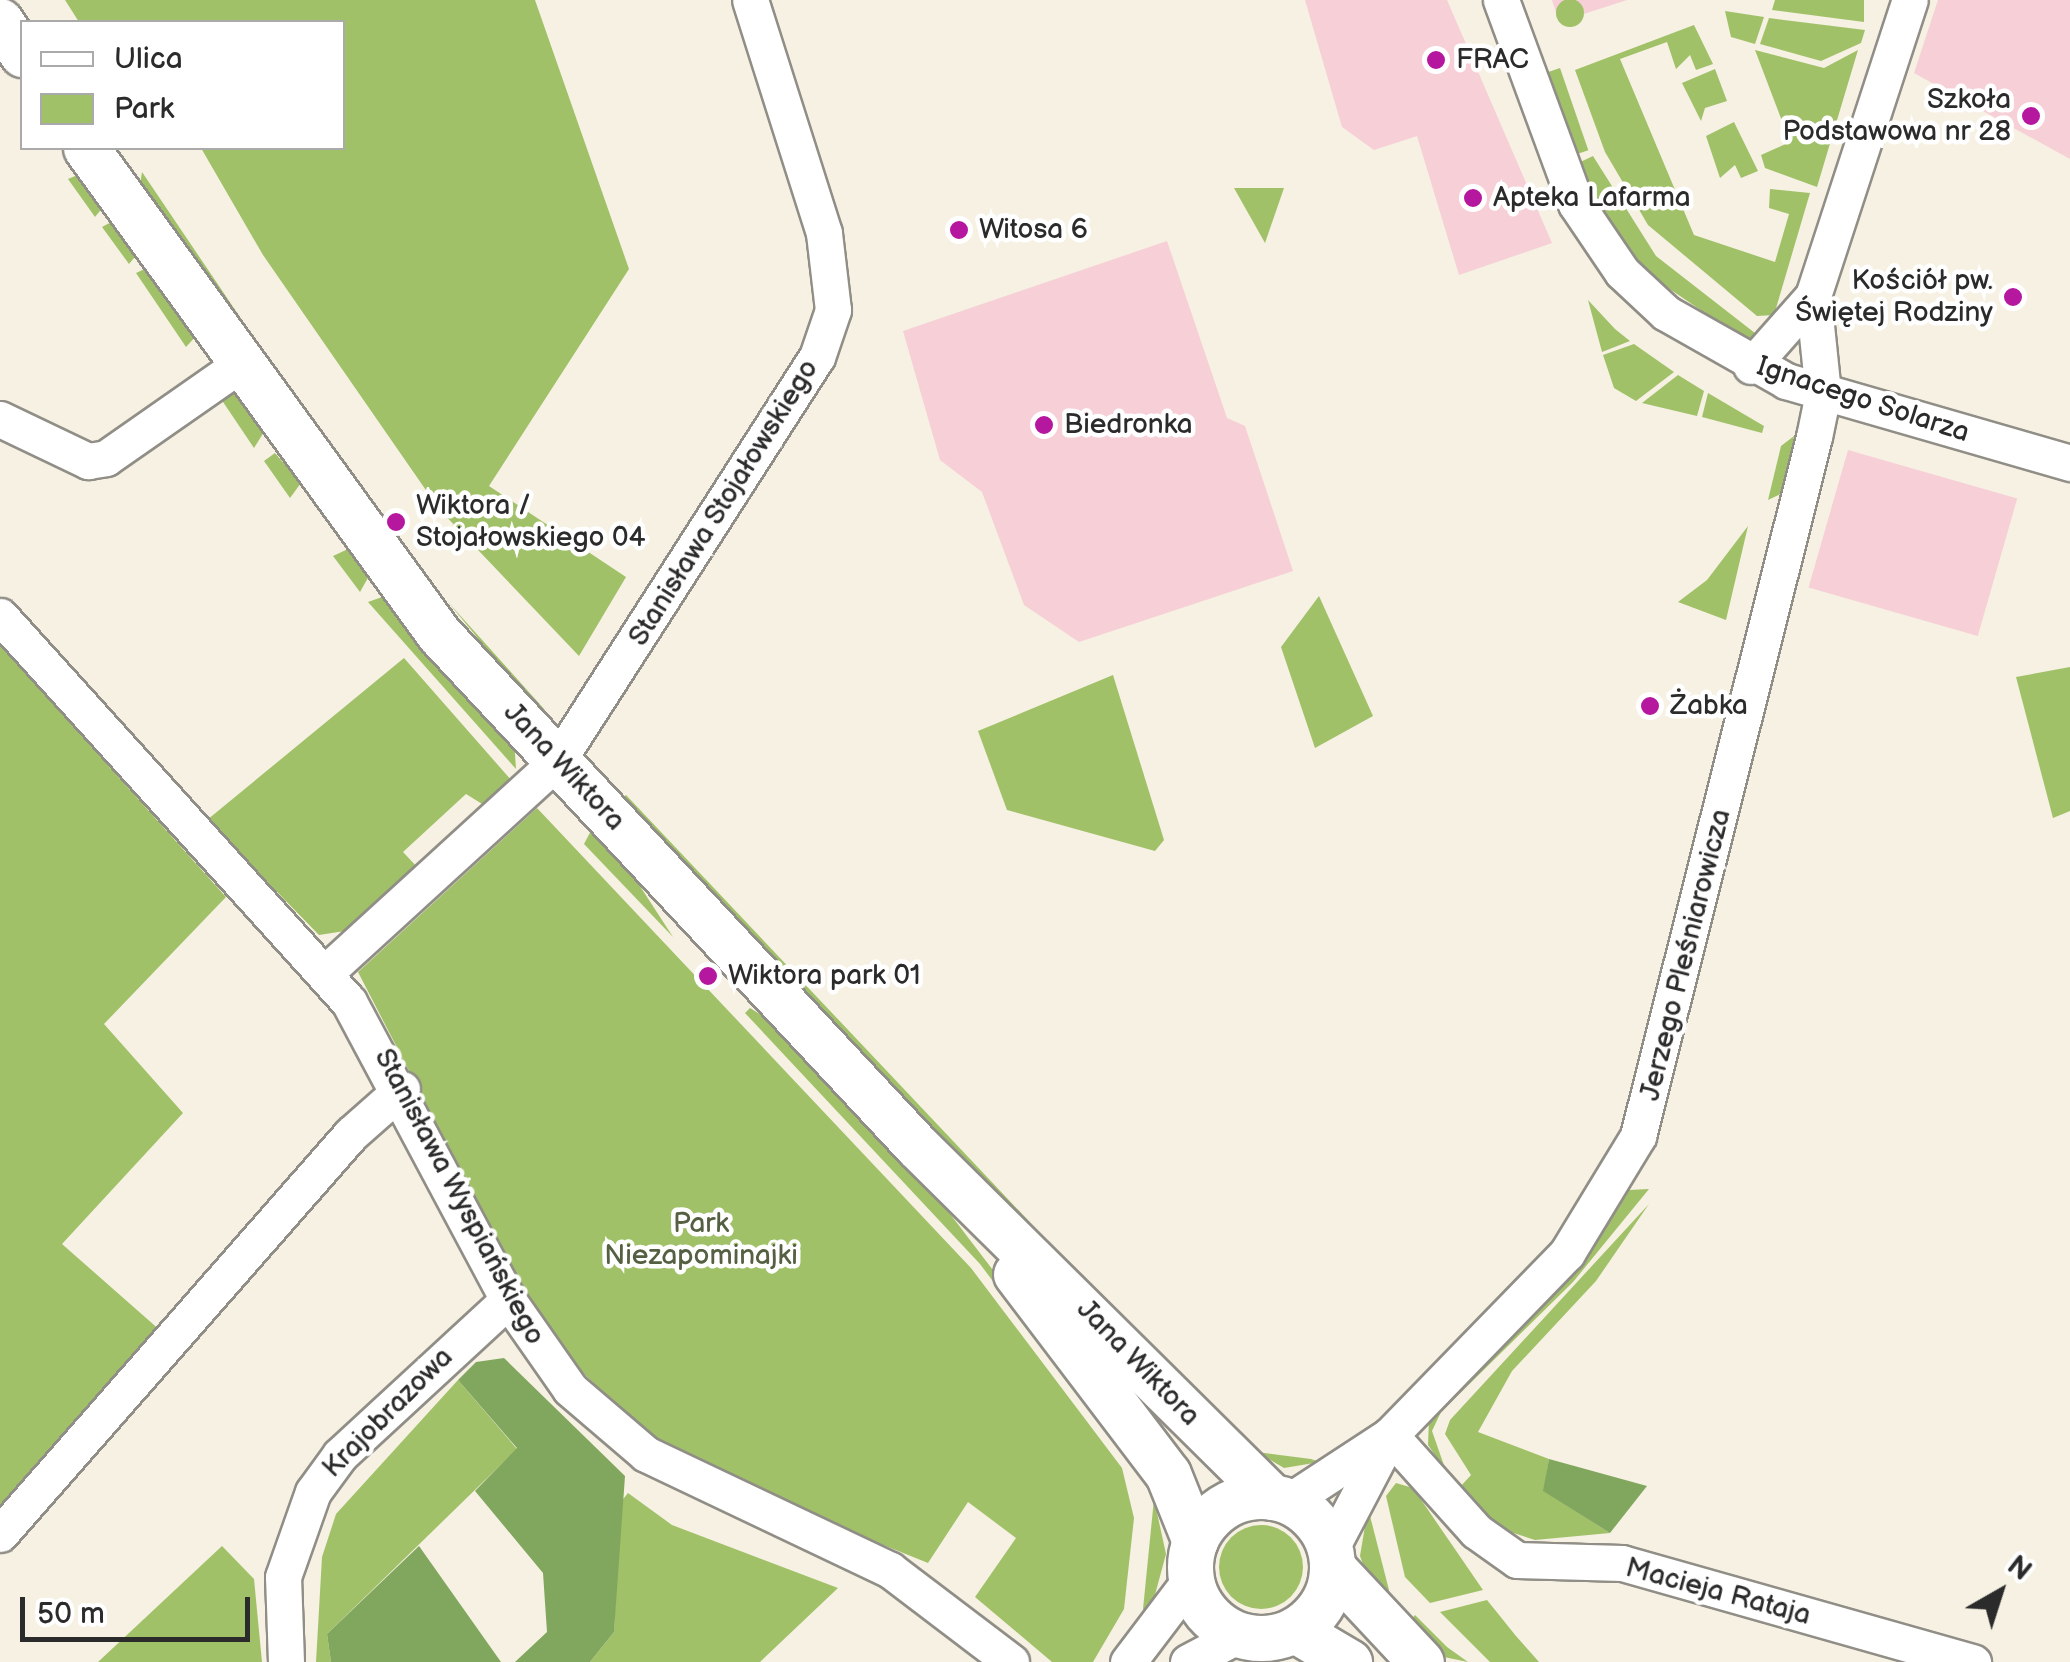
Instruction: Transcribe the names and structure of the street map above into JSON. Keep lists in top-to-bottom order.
{
  "streets": {
    "street": [
      "Ignacego Solarza",
      "Stanisława Stojałowskiego",
      "Jana Wiktora",
      "Jerzego Pleśniarowicza",
      "Stanisława Wyspiańskiego",
      "Krajobrazowa",
      "Macieja Rataja"
    ]
  },
  "crossings": [
    ["Ignacego Solarza", "Jerzego Pleśniarowicza"],
    ["Stanisława Stojałowskiego", "Jana Wiktora"],
    ["Stanisława Stojałowskiego", "Stanisława Wyspiańskiego"],
    ["Jana Wiktora", "Jerzego Pleśniarowicza"],
    ["Jerzego Pleśniarowicza", "Macieja Rataja"],
    ["Stanisława Wyspiańskiego", "Krajobrazowa"]
  ],
  "parks": ["Park Niezapominajki"],
  "places": [
    "FRAC",
    "Szkoła Podstawowa nr 28",
    "Apteka Lafarma",
    "Witosa 6",
    "Kościół pw. Świętej Rodziny",
    "Biedronka",
    "Wiktora / Stojałowskiego 04",
    "Żabka",
    "Wiktora park 01"
  ],
  "legend": ["Ulica", "Park"],
  "scale_bar": "50 m",
  "north": "top right"
}
